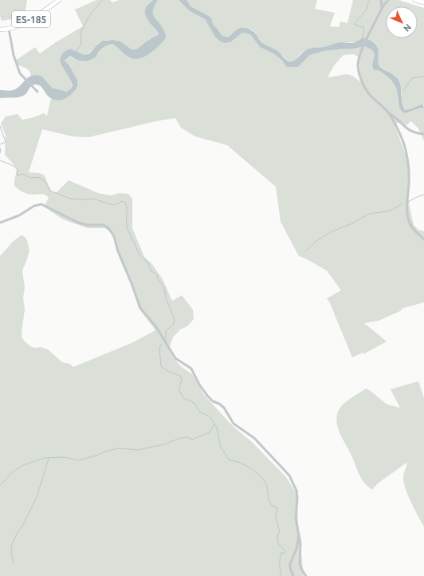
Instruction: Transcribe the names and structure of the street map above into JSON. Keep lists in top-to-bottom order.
{
  "streets": {
    "main road": ["ES-185"]
  },
  "north": "bottom right"
}
